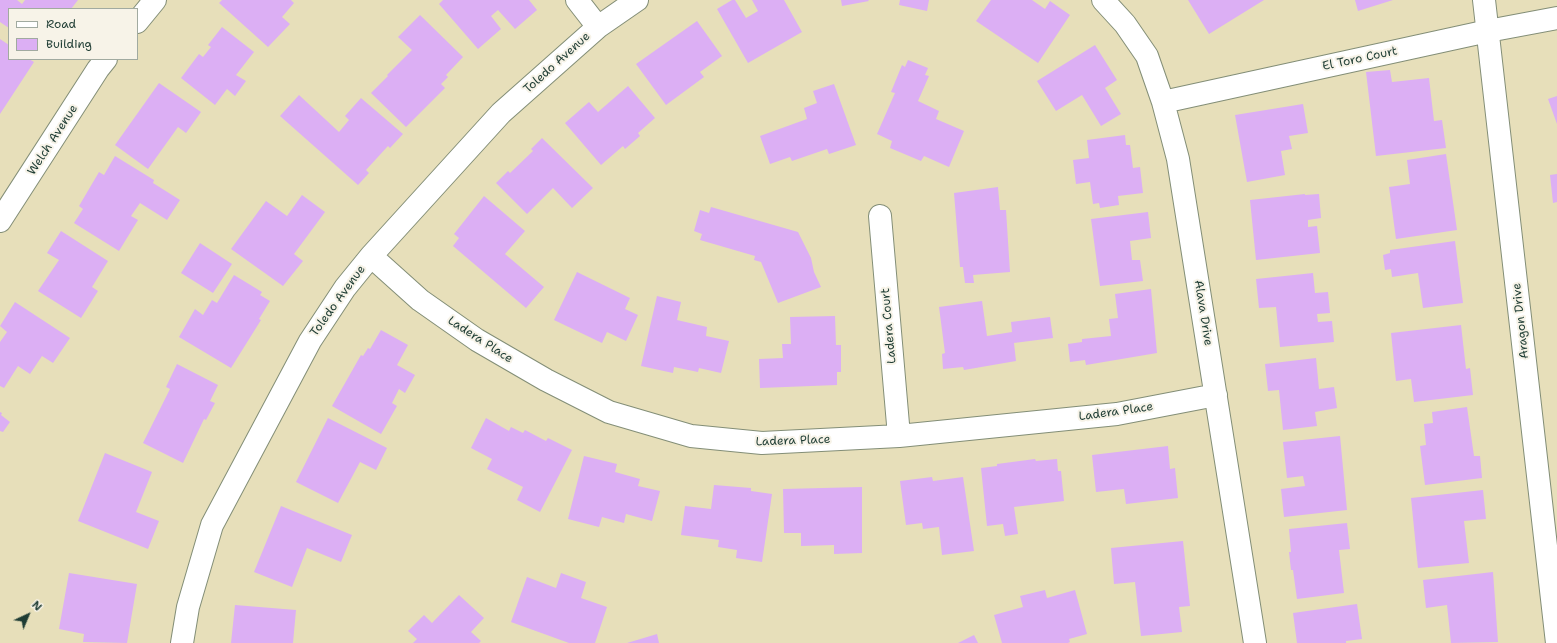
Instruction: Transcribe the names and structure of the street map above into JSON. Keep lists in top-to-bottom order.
{
  "streets": {
    "street": [
      "El Toro Court",
      "Toledo Avenue",
      "Welch Avenue",
      "Alava Drive",
      "Aragon Drive",
      "Ladera Court",
      "Ladera Place"
    ]
  },
  "crossings": [
    ["El Toro Court", "Alava Drive"],
    ["El Toro Court", "Aragon Drive"],
    ["Toledo Avenue", "Ladera Place"],
    ["Alava Drive", "Ladera Place"],
    ["Ladera Court", "Ladera Place"]
  ],
  "legend": ["Road", "Building"],
  "north": "top right"
}
